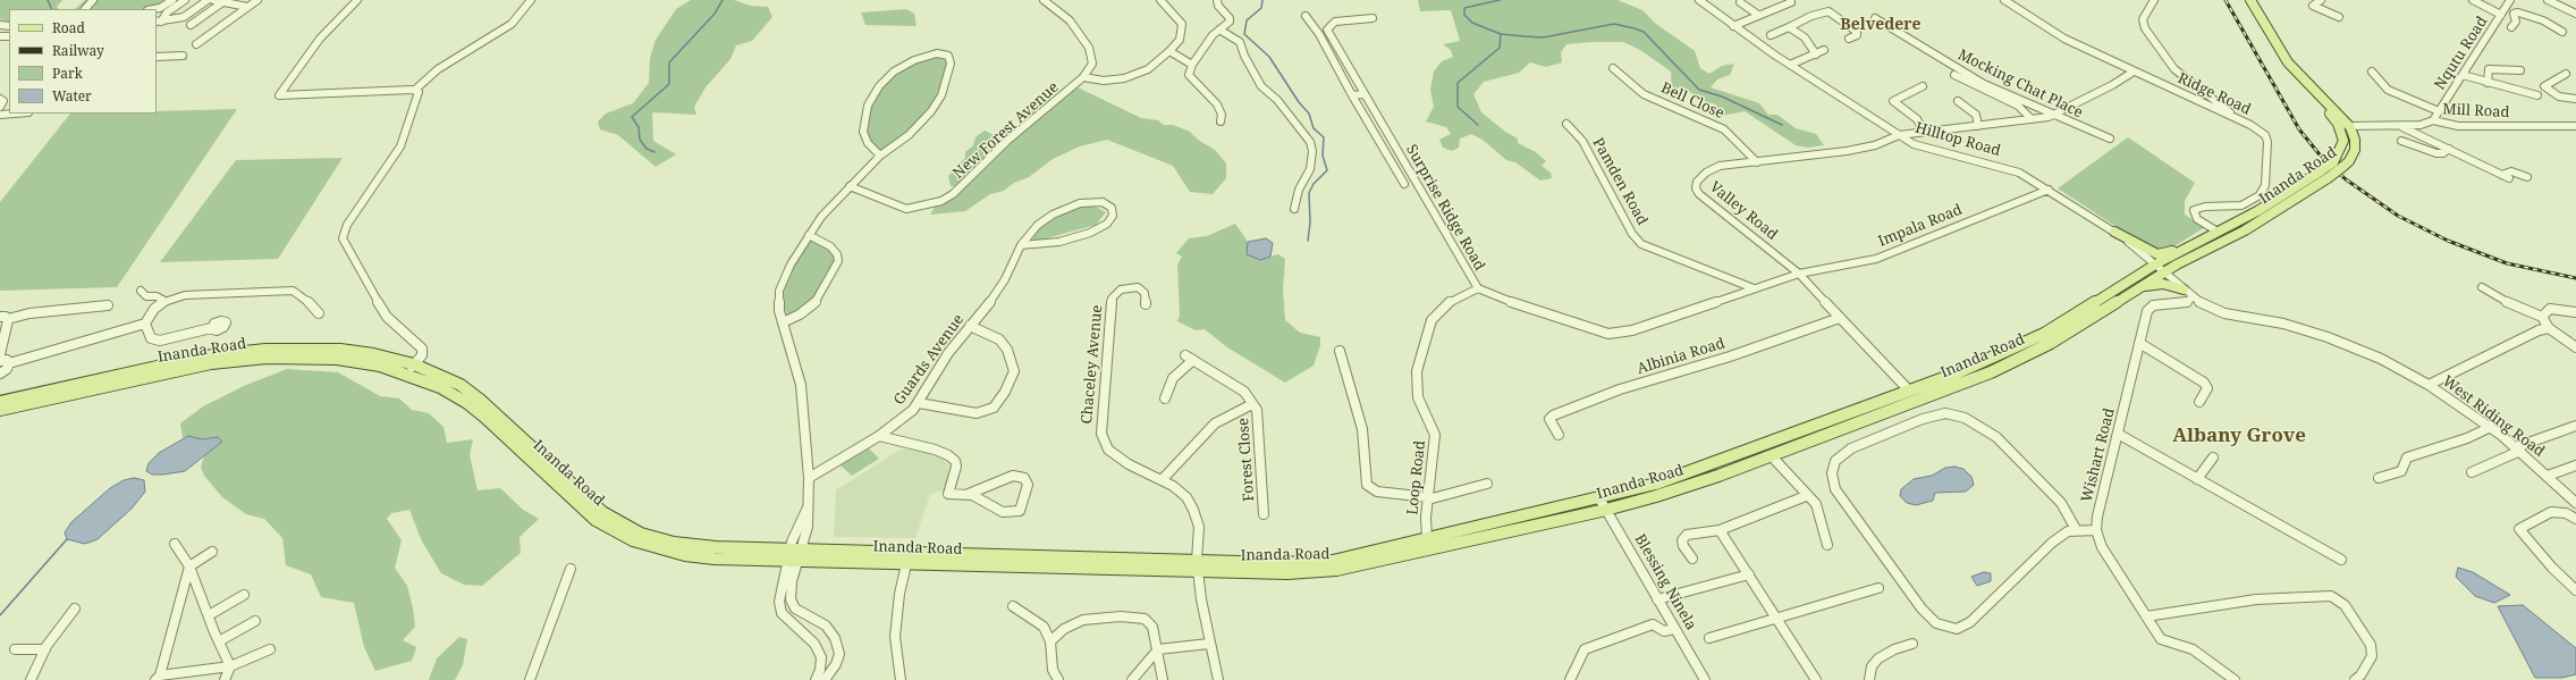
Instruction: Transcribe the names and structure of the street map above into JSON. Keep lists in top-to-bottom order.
{
  "streets": {
    "main road": ["Inanda Road"],
    "street": [
      "Nqutu Road",
      "Mocking Chat Place",
      "Ridge Road",
      "Bell Close",
      "Mill Road",
      "New Forest Avenue",
      "Hilltop Road",
      "Pamden Road",
      "Surprise Ridge Road",
      "Valley Road",
      "Impala Road",
      "Albinia Road",
      "Guards Avenue",
      "Chaceley Avenue",
      "West Riding Road",
      "Wishart Road",
      "Forest Close",
      "Loop Road",
      "Blessing Ninela"
    ]
  },
  "crossings": [
    ["Nqutu Road", "Mill Road"],
    ["Mocking Chat Place", "Valley Road"],
    ["Ridge Road", "Inanda Road"],
    ["Ridge Road", "Valley Road"],
    ["Bell Close", "Valley Road"],
    ["Mill Road", "Inanda Road"],
    ["Hilltop Road", "Inanda Road"],
    ["Hilltop Road", "Valley Road"],
    ["Hilltop Road", "Impala Road"],
    ["Hilltop Road", "West Riding Road"],
    ["Inanda Road", "Valley Road"],
    ["Inanda Road", "Chaceley Avenue"],
    ["Inanda Road", "West Riding Road"],
    ["Inanda Road", "Loop Road"],
    ["Inanda Road", "Blessing Ninela"],
    ["Pamden Road", "Surprise Ridge Road"],
    ["Surprise Ridge Road", "Valley Road"],
    ["Surprise Ridge Road", "Impala Road"],
    ["Surprise Ridge Road", "Loop Road"],
    ["Valley Road", "Impala Road"],
    ["Valley Road", "Albinia Road"],
    ["West Riding Road", "Wishart Road"]
  ],
  "districts": ["Belvedere", "Albany Grove"],
  "legend": [
    "Road",
    "Railway",
    "Park",
    "Water"
  ]
}
